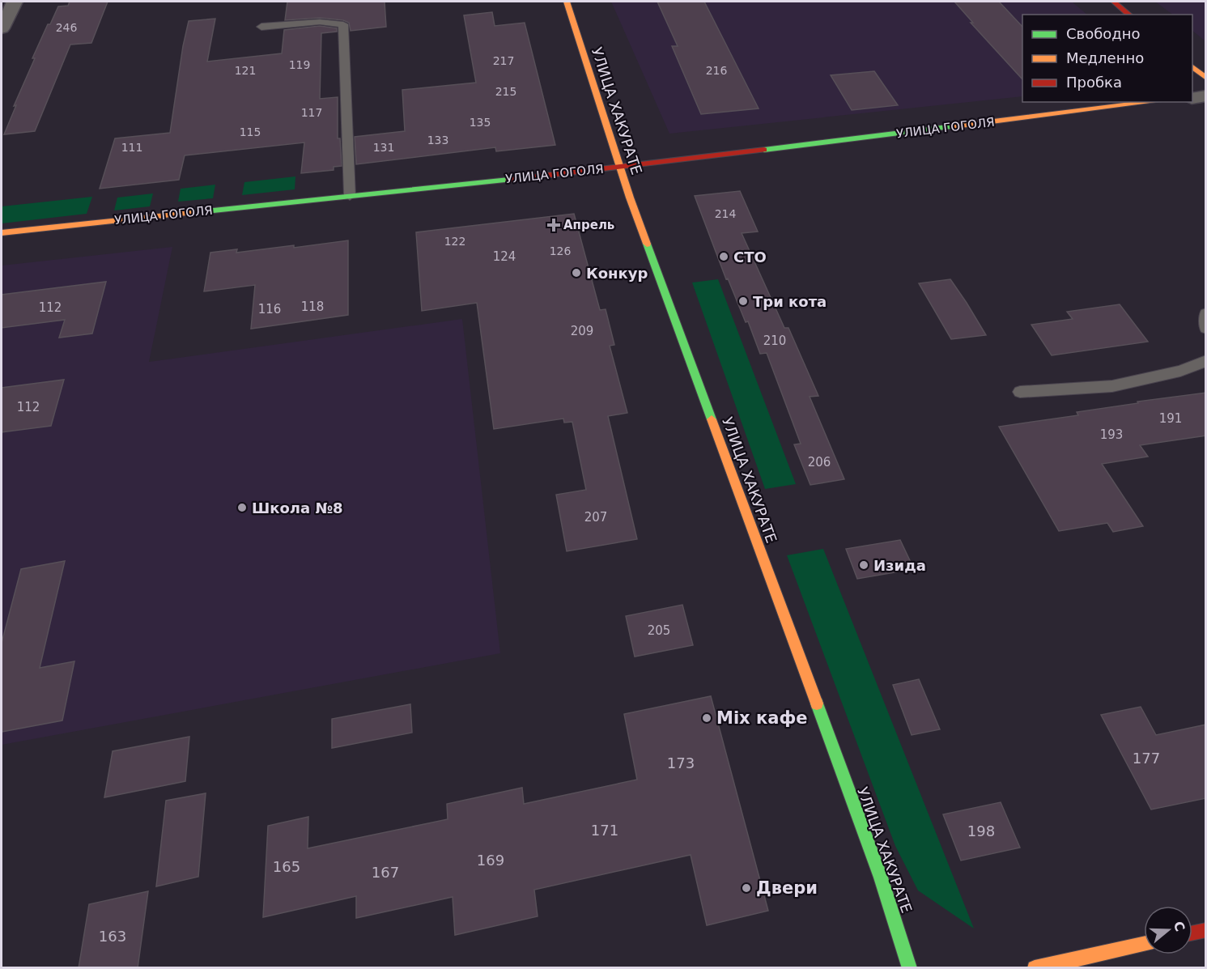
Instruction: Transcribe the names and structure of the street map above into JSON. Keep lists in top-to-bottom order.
{
  "streets": {
    "street": ["УЛИЦА ХАКУРАТЕ", "УЛИЦА ГОГОЛЯ"]
  },
  "crossings": [
    ["УЛИЦА ХАКУРАТЕ", "УЛИЦА ГОГОЛЯ"]
  ],
  "places": {
    "health": ["Апрель"],
    "other": [
      "СТО",
      "Конкур",
      "Три кота",
      "Школа №8",
      "Изида",
      "Mix кафе",
      "Двери"
    ]
  },
  "house_numbers": [
    "246",
    "217",
    "119",
    "121",
    "216",
    "215",
    "117",
    "135",
    "115",
    "133",
    "111",
    "131",
    "214",
    "122",
    "126",
    "124",
    "118",
    "112",
    "116",
    "209",
    "210",
    "112",
    "191",
    "193",
    "206",
    "207",
    "205",
    "177",
    "173",
    "171",
    "198",
    "169",
    "165",
    "167",
    "163"
  ],
  "legend": ["Свободно", "Медленно", "Пробка"],
  "north": "right"
}
